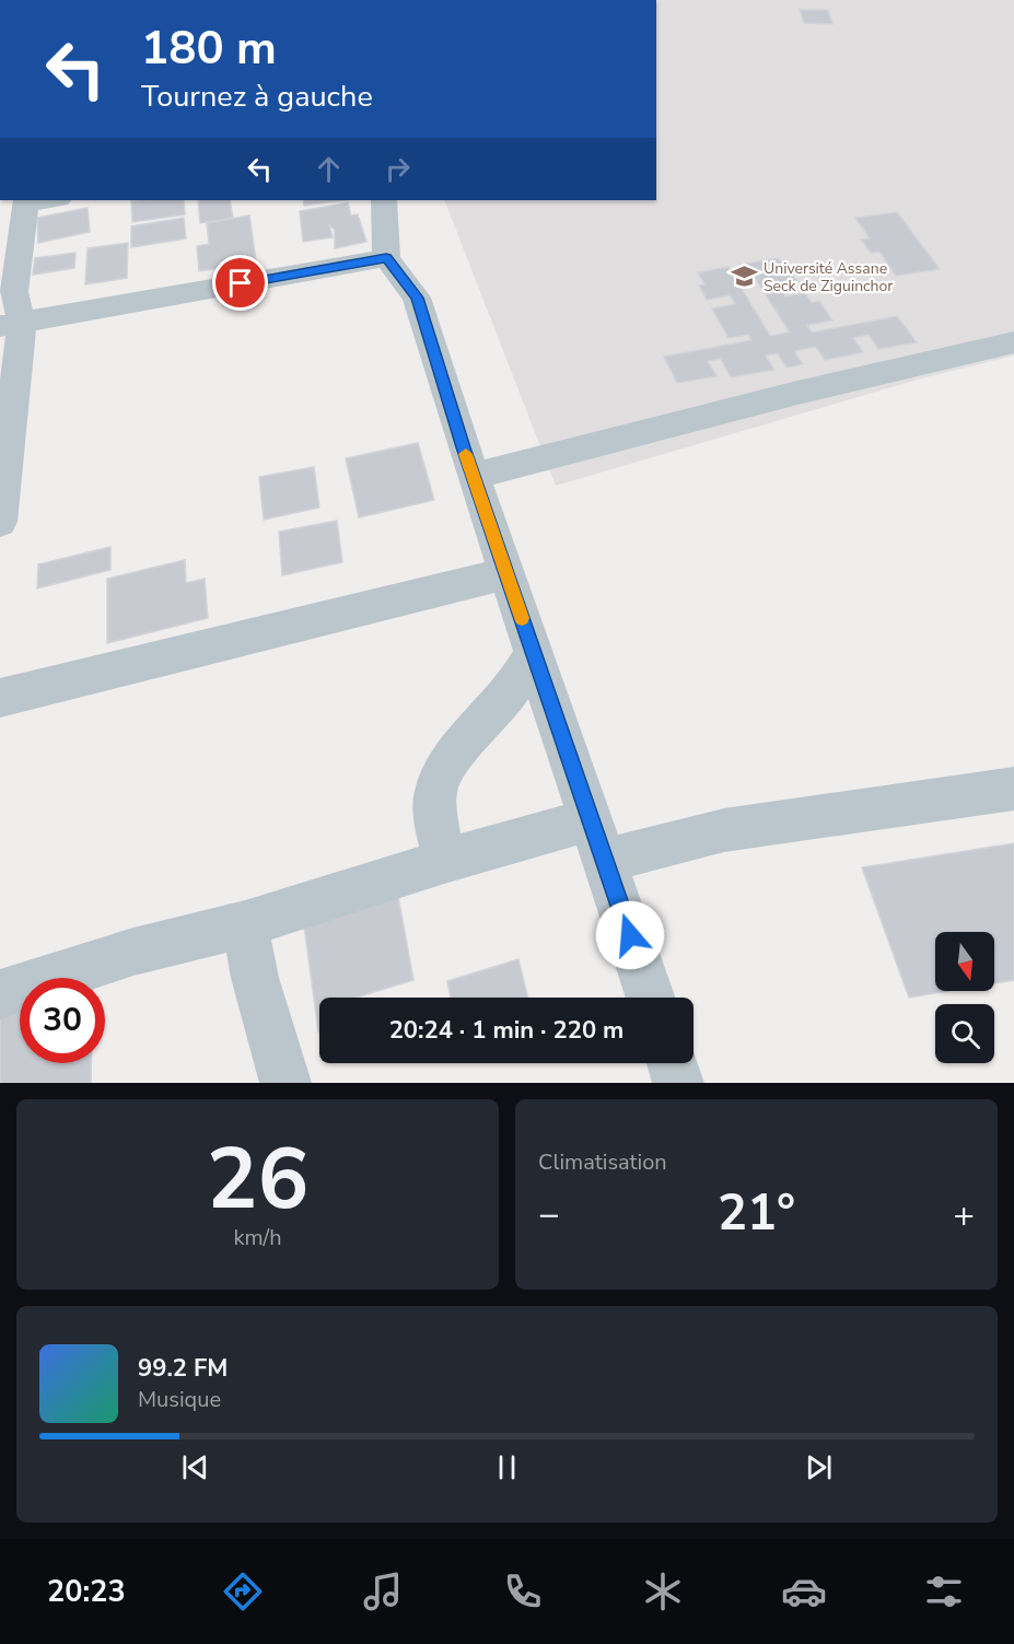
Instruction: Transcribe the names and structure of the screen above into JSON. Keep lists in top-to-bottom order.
{
  "places": {
    "school or university": ["Université Assane Seck de Ziguinchor"]
  },
  "north": "bottom",
  "page": {
    "turn": ["180 m", "Tournez à gauche"],
    "limit": "30",
    "trip": "20:24 · 1 min · 220 m",
    "tile": [
      ["26", "km/h"],
      "Climatisation"
    ],
    "heat": ["−", "21°", "+"],
    "song": ["99.2 FM", "Musique"],
    "tabs": "20:23"
  }
}
